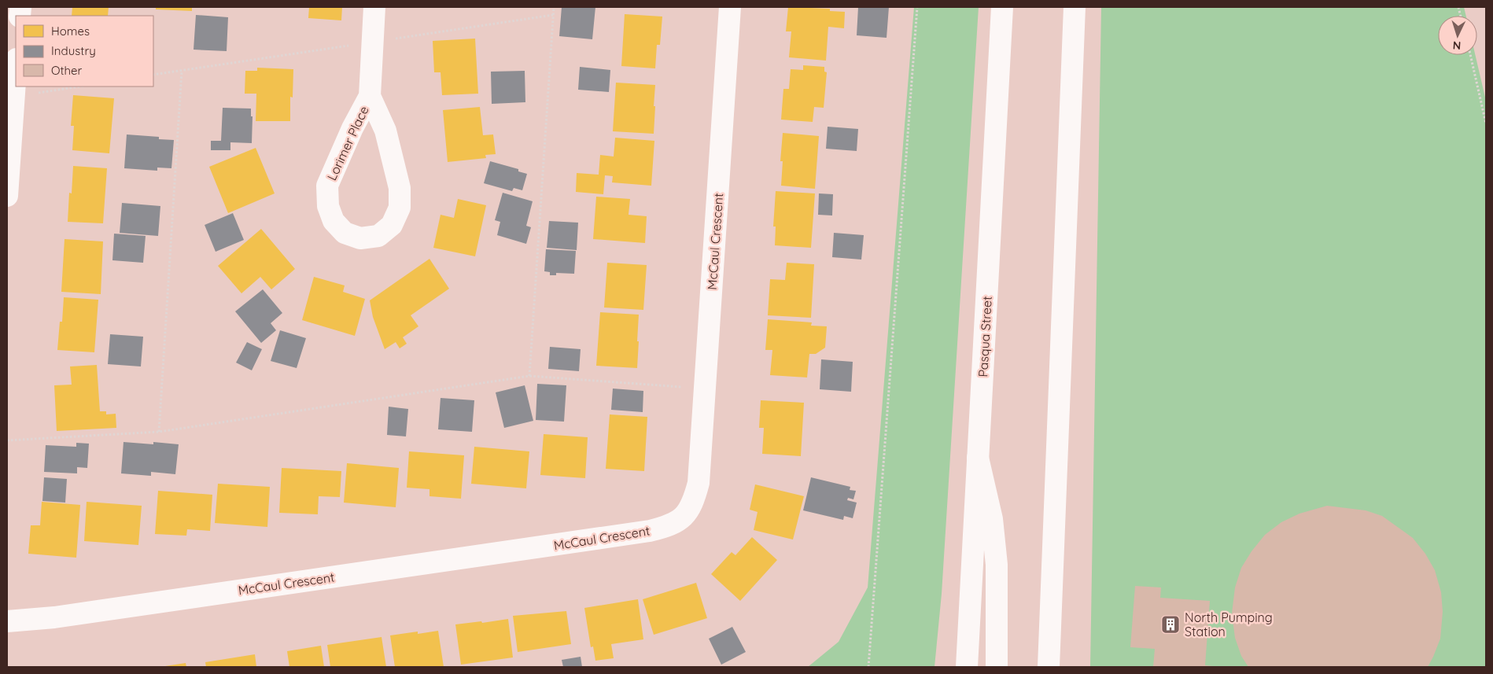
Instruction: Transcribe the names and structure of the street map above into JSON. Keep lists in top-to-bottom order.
{
  "streets": {
    "street": ["Lorimer Place", "McCaul Crescent", "Pasqua Street"]
  },
  "places": {
    "building": ["North Pumping Station"]
  },
  "legend": ["Homes", "Industry", "Other"],
  "north": "bottom"
}
